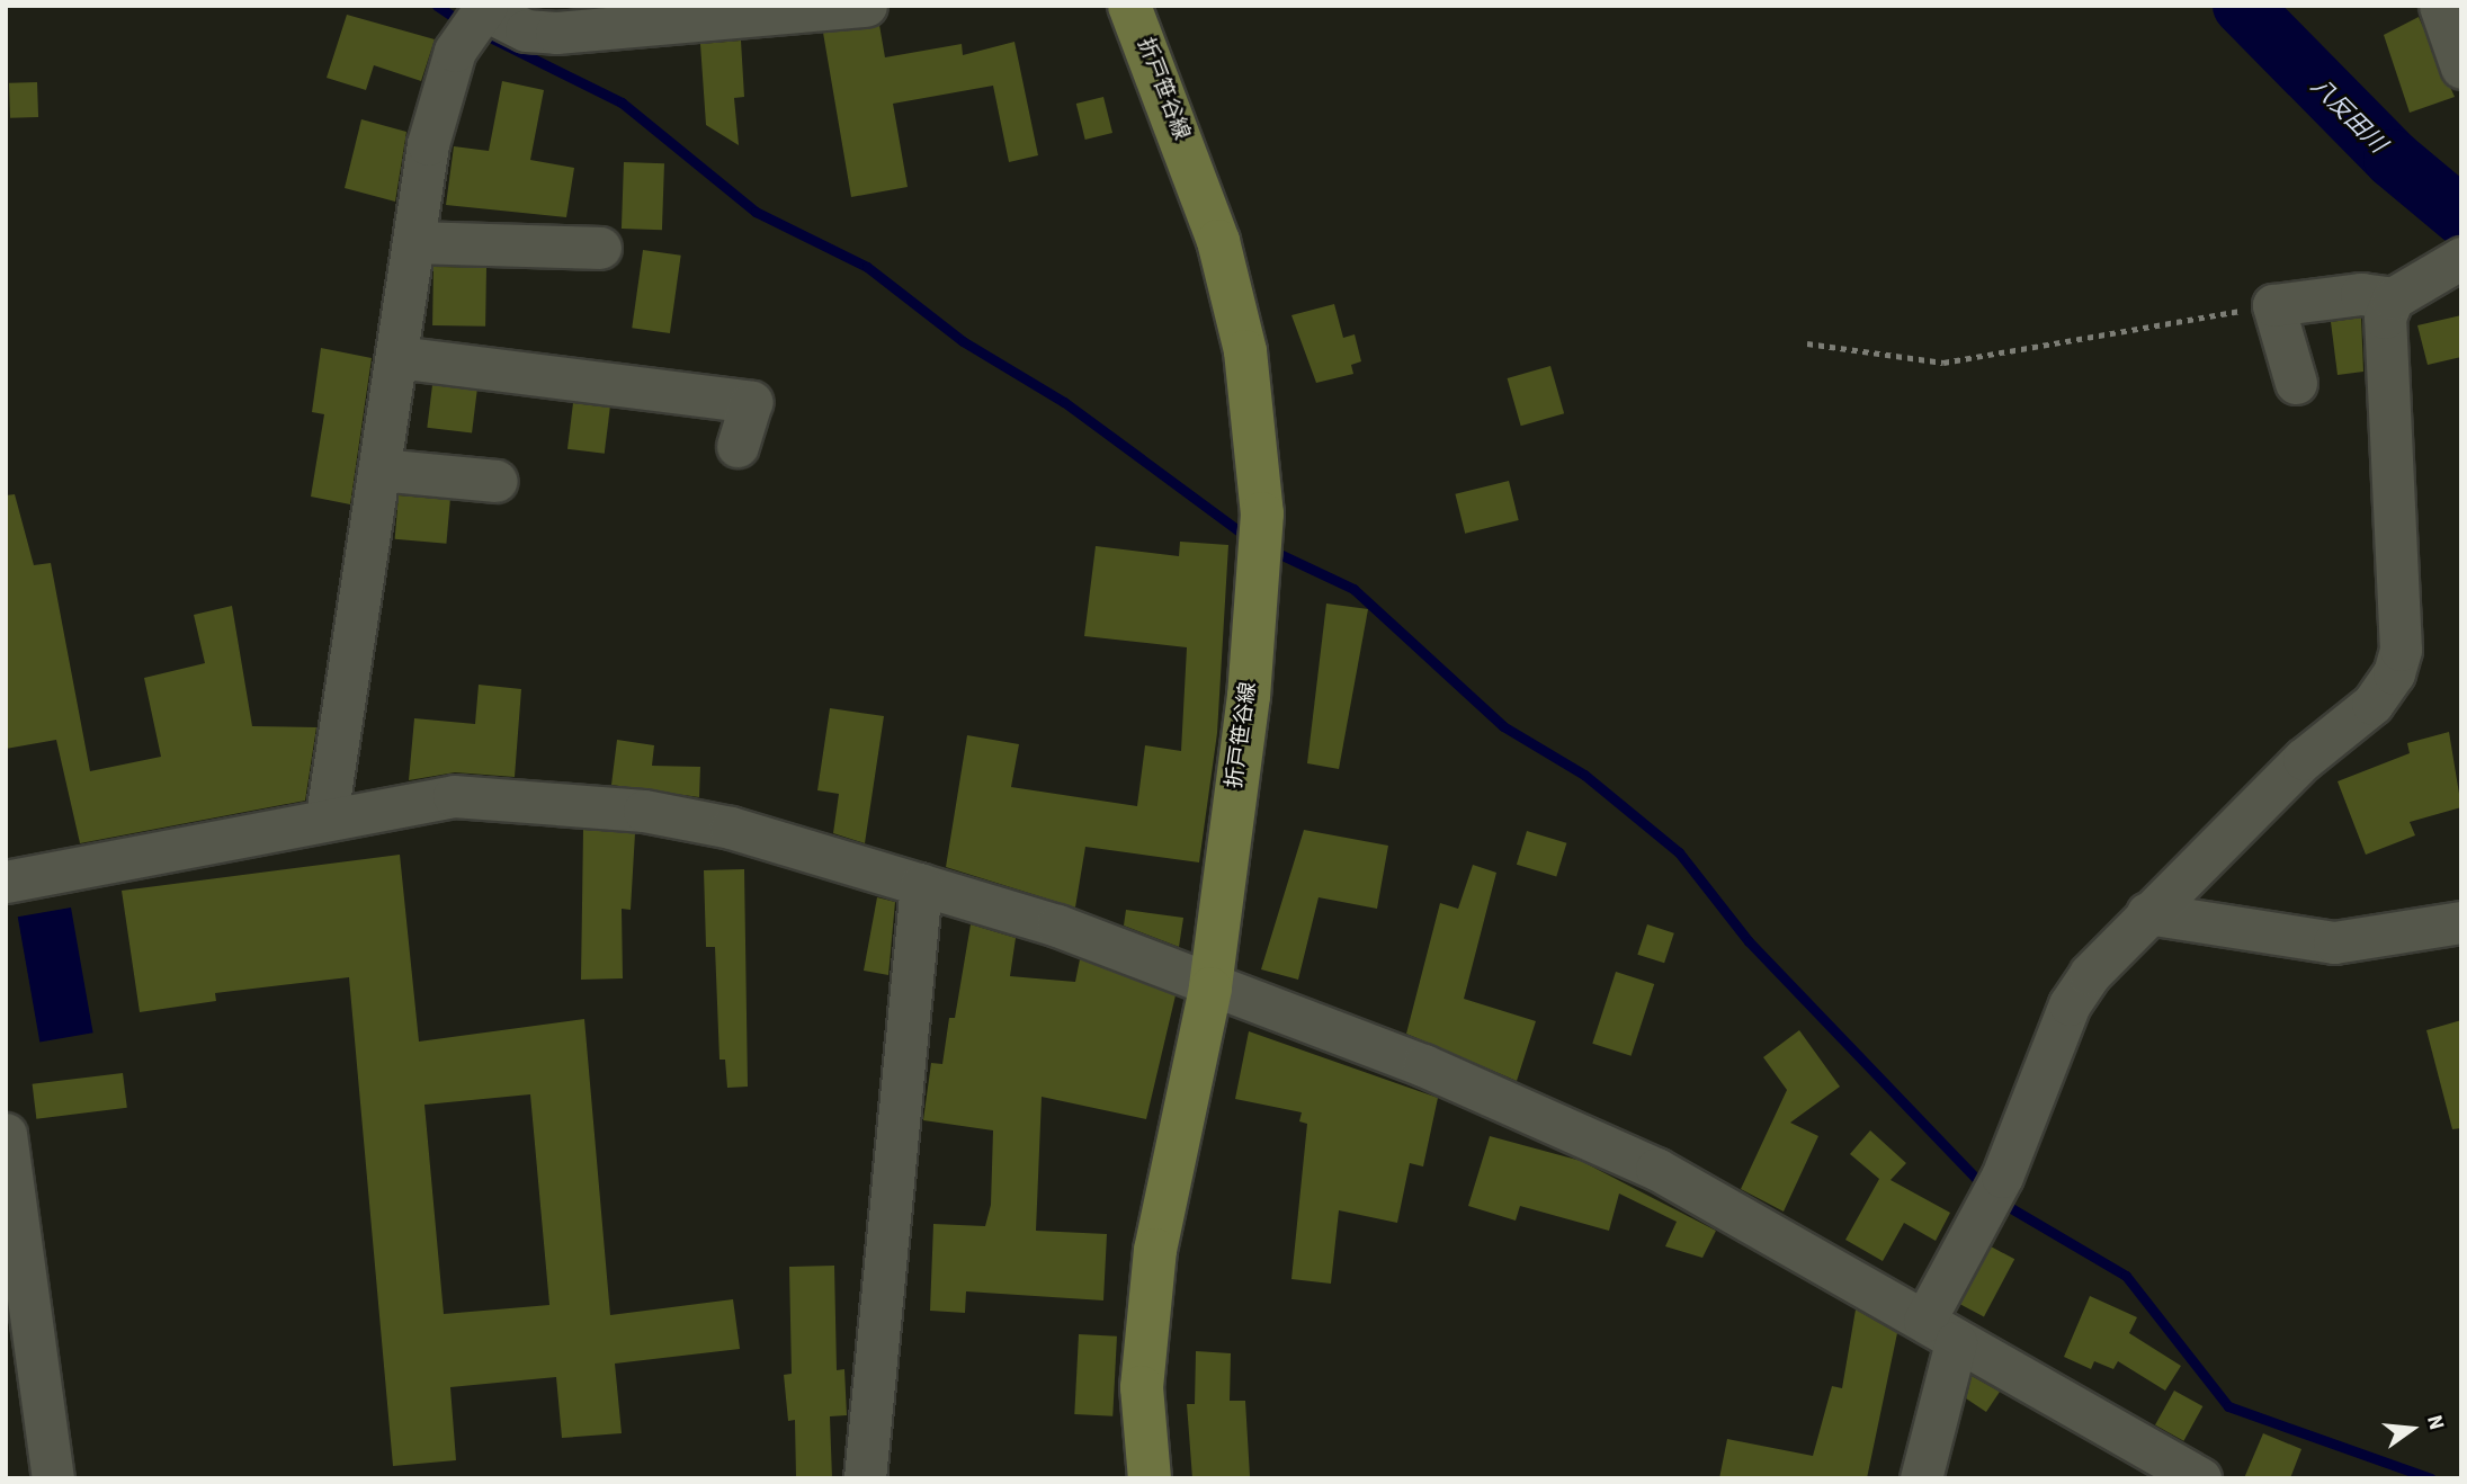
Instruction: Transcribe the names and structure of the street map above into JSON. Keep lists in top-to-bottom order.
{
  "streets": {
    "main road": ["折戸笹谷線"]
  },
  "water": ["八反田川"],
  "north": "right"
}
